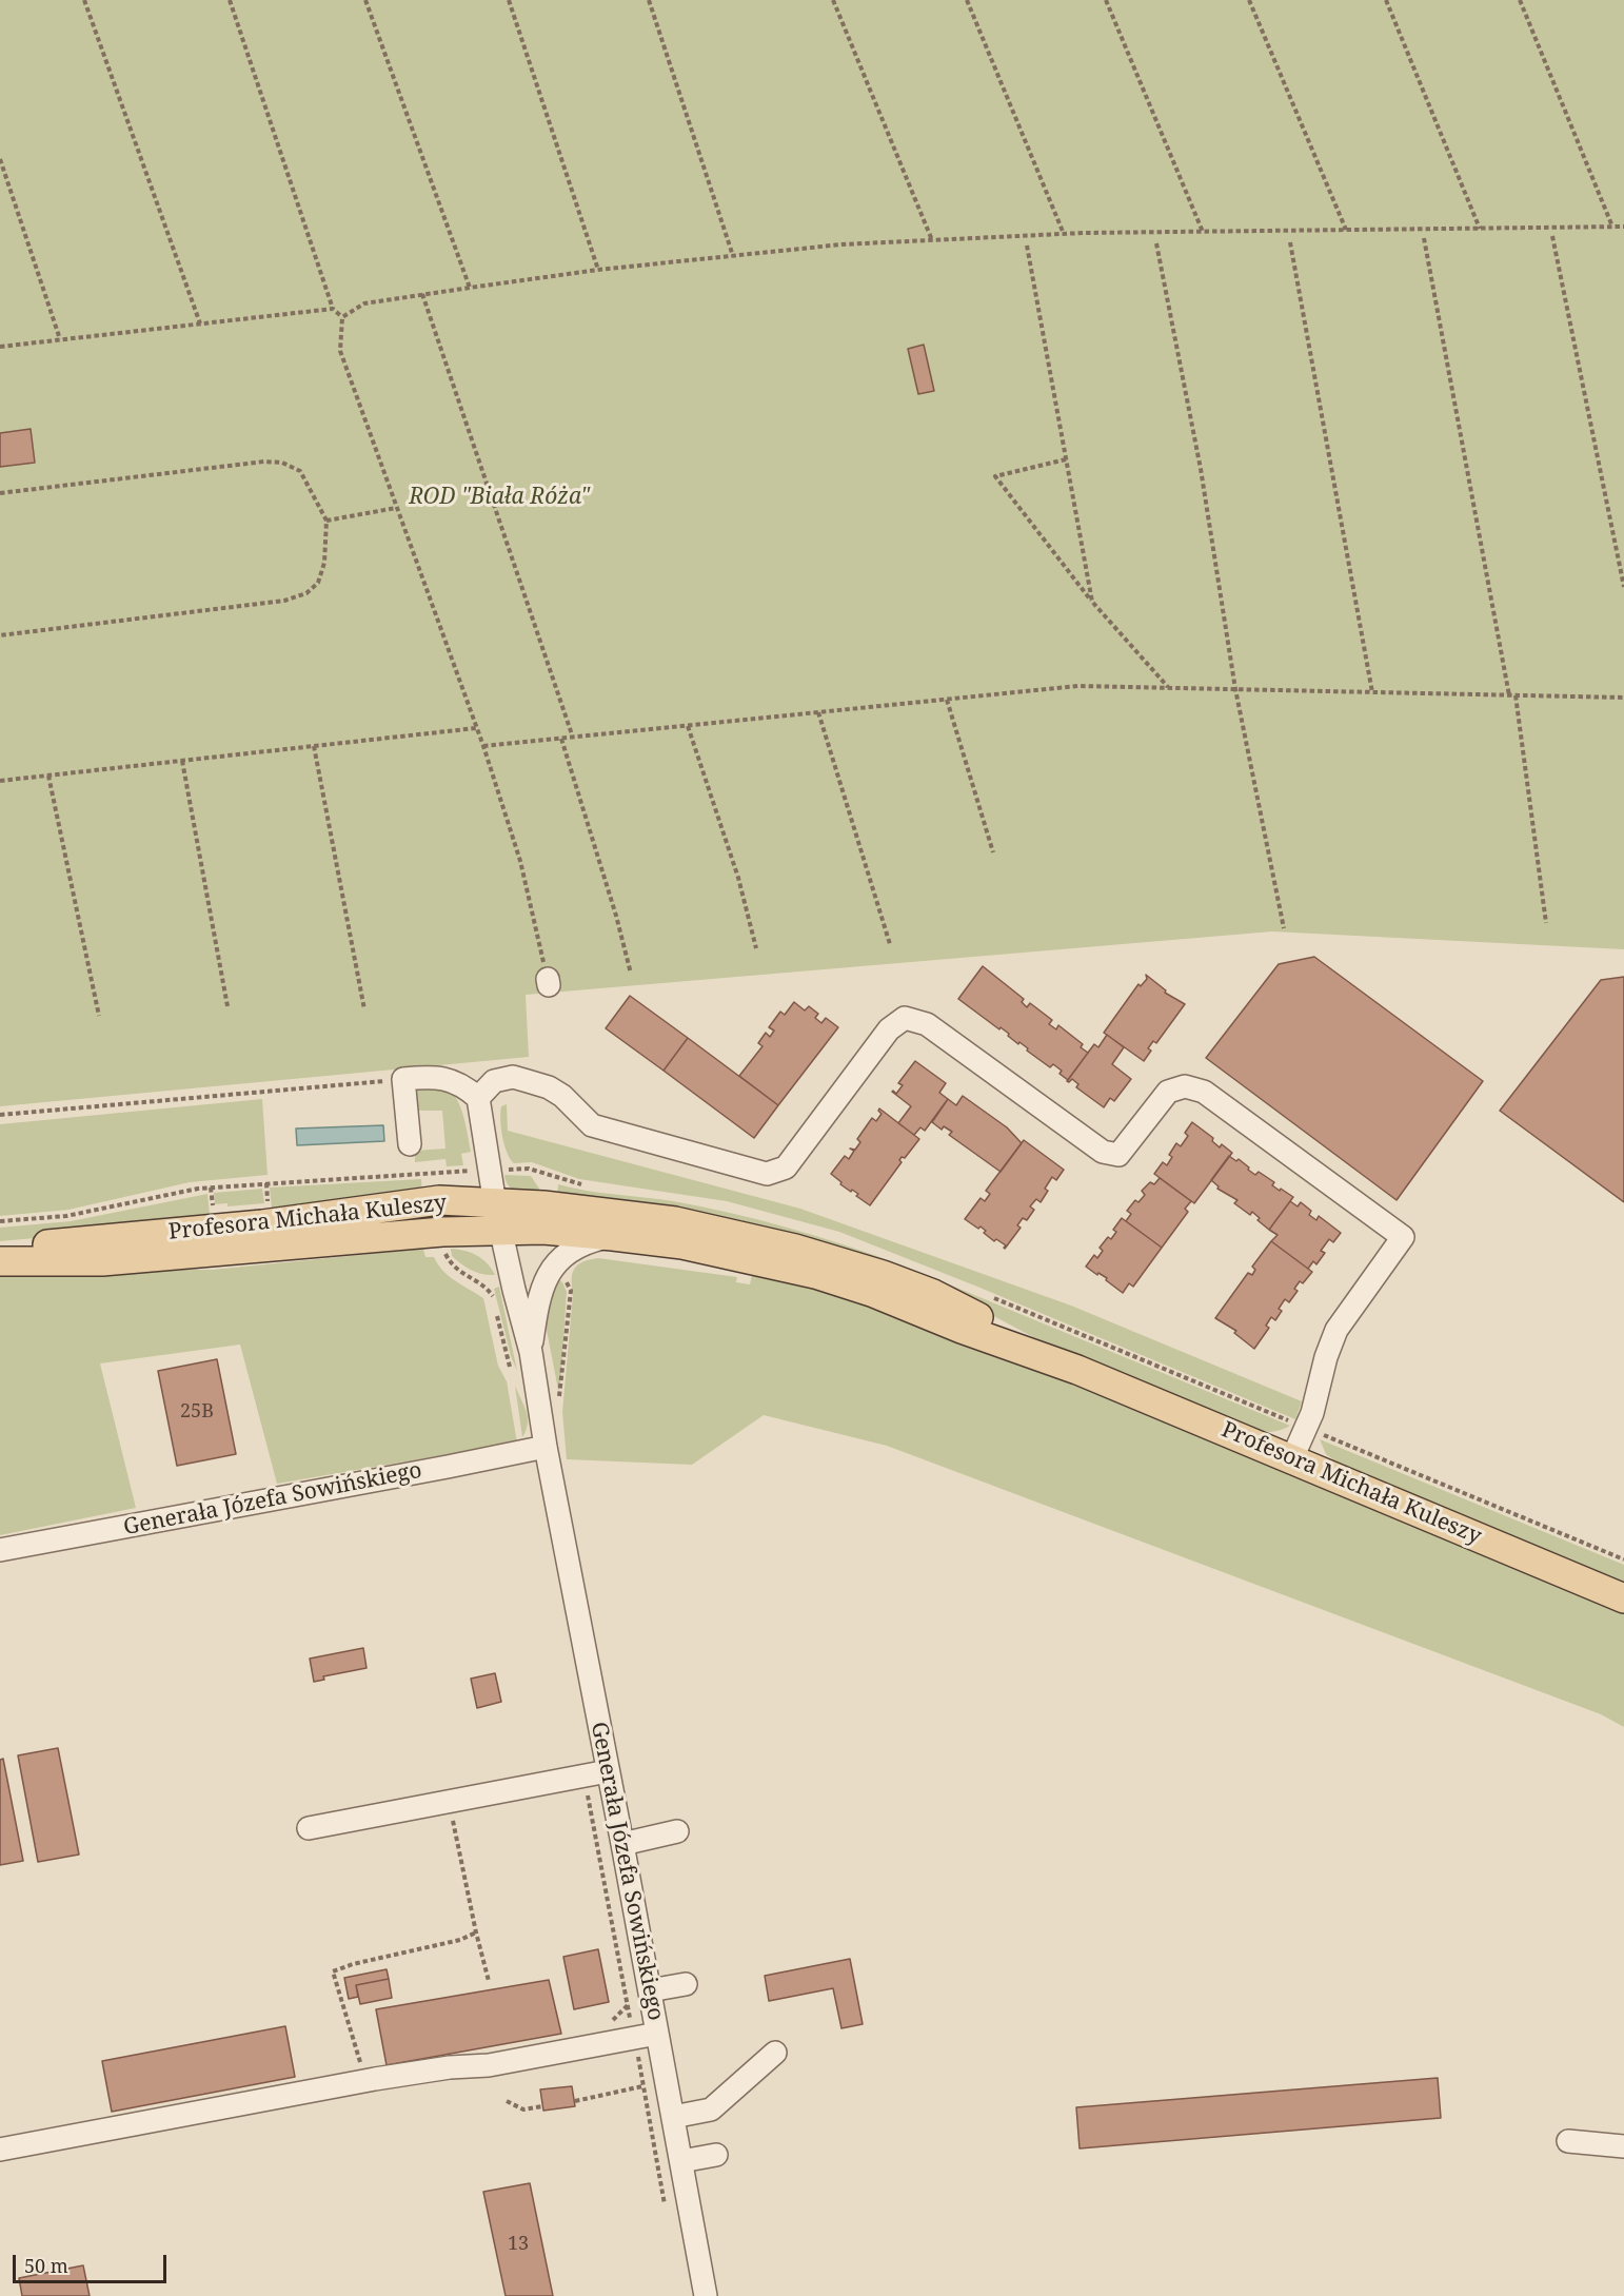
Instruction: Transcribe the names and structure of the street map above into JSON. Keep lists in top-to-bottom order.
{
  "streets": {
    "main road": ["Profesora Michała Kuleszy"],
    "street": ["Generała Józefa Sowińskiego"]
  },
  "crossings": [
    ["Profesora Michała Kuleszy", "Generała Józefa Sowińskiego"]
  ],
  "parks": ["ROD \"Biała Róża\""],
  "house_numbers": ["25B", "13"],
  "scale_bar": "50 m"
}
